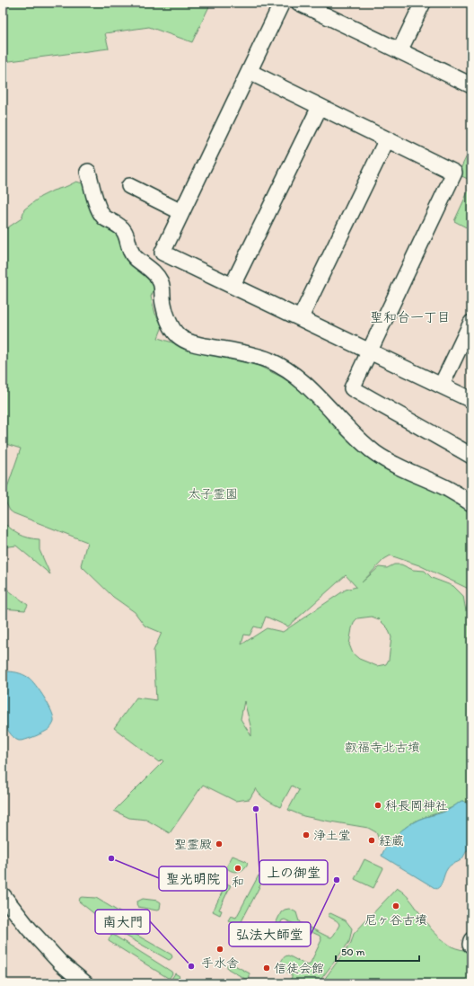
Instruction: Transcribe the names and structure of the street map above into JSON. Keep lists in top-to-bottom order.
{
  "districts": ["聖和台一丁目"],
  "parks": ["太子霊園", "叡福寺北古墳"],
  "places": [
    "科長岡神社",
    "上の御堂",
    "浄土堂",
    "経蔵",
    "聖霊殿",
    "聖光明院",
    "和",
    "弘法大師堂",
    "尼ヶ谷古墳",
    "手水舎",
    "南大門",
    "信徒会館"
  ],
  "scale_bar": "50 m"
}
